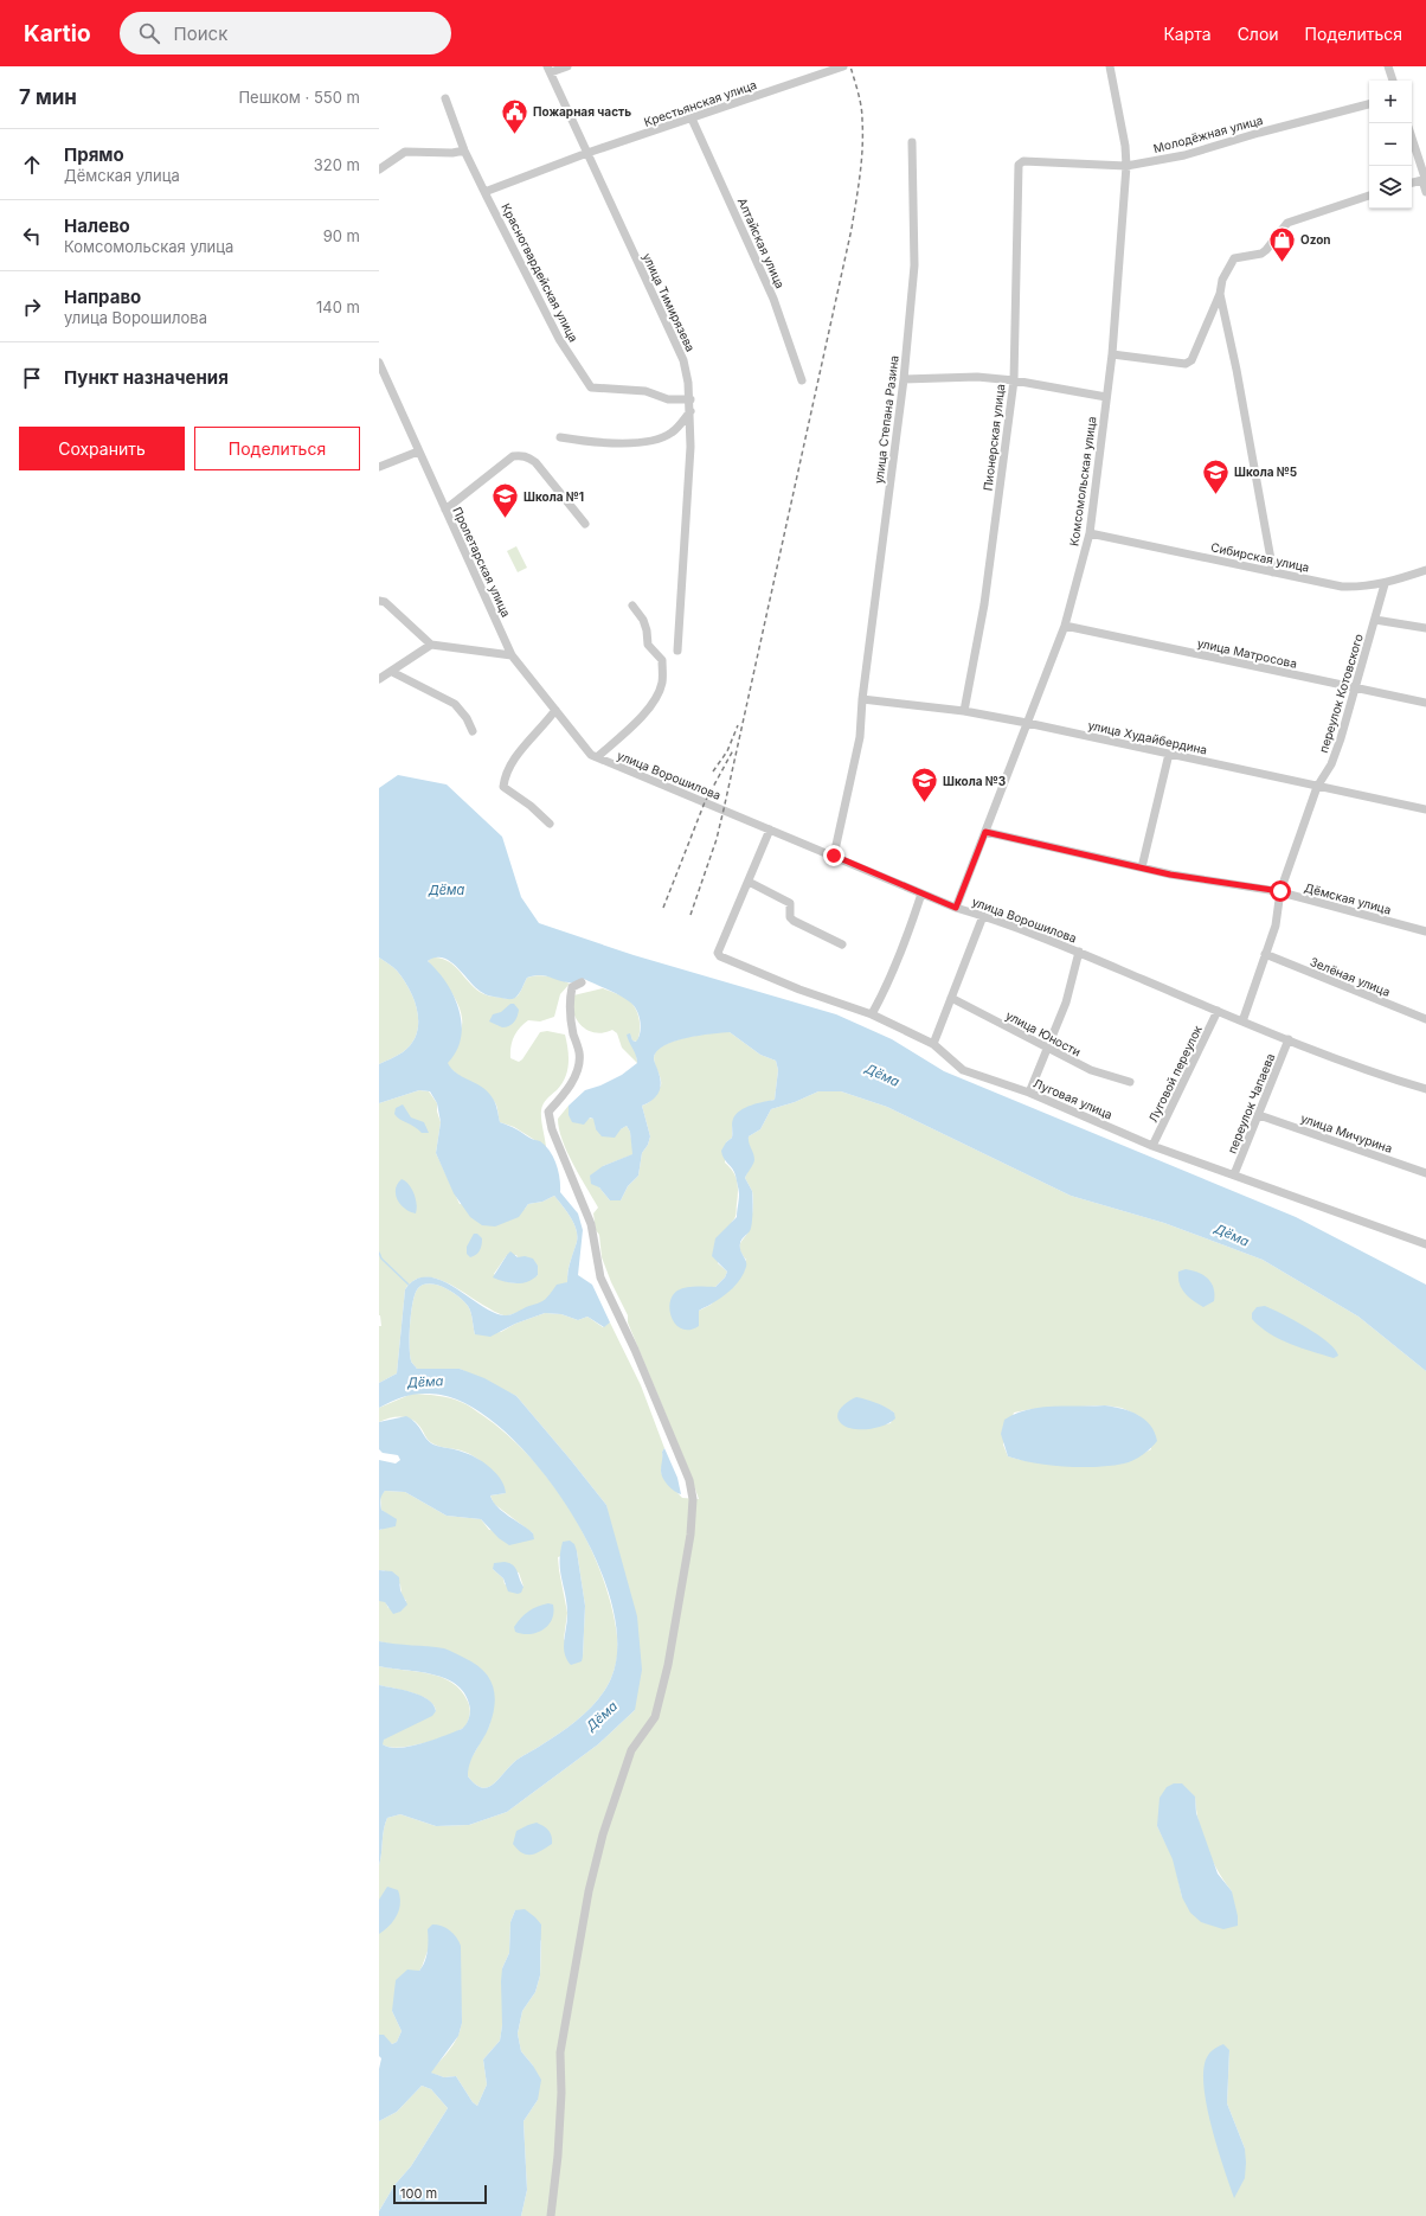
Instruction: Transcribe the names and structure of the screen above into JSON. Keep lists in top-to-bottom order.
{
  "streets": {
    "street": [
      "Крестьянская улица",
      "Молодёжная улица",
      "Алтайская улица",
      "Красногвардейская улица",
      "улица Тимирязева",
      "улица Степана Разина",
      "Пионерская улица",
      "Комсомольская улица",
      "Сибирская улица",
      "Пролетарская улица",
      "улица Матросова",
      "переулок Котовского",
      "улица Худайбердина",
      "улица Ворошилова",
      "Дёмская улица",
      "Зелёная улица",
      "улица Юности",
      "Луговой переулок",
      "Луговая улица",
      "переулок Чапаева",
      "улица Мичурина"
    ]
  },
  "crossings": [
    ["Крестьянская улица", "Алтайская улица"],
    ["Крестьянская улица", "Красногвардейская улица"],
    ["Крестьянская улица", "улица Тимирязева"],
    ["Молодёжная улица", "Пионерская улица"],
    ["Молодёжная улица", "Комсомольская улица"],
    ["Красногвардейская улица", "улица Тимирязева"],
    ["улица Степана Разина", "улица Худайбердина"],
    ["улица Степана Разина", "улица Ворошилова"],
    ["Пионерская улица", "улица Худайбердина"],
    ["Комсомольская улица", "Сибирская улица"],
    ["Комсомольская улица", "улица Матросова"],
    ["Комсомольская улица", "улица Худайбердина"],
    ["Комсомольская улица", "улица Ворошилова"],
    ["Комсомольская улица", "Дёмская улица"],
    ["Сибирская улица", "переулок Котовского"],
    ["Пролетарская улица", "улица Ворошилова"],
    ["улица Матросова", "переулок Котовского"],
    ["переулок Котовского", "улица Худайбердина"],
    ["переулок Котовского", "улица Ворошилова"],
    ["переулок Котовского", "Дёмская улица"],
    ["переулок Котовского", "Зелёная улица"],
    ["улица Ворошилова", "Луговой переулок"],
    ["улица Ворошилова", "переулок Чапаева"],
    ["Луговой переулок", "Луговая улица"],
    ["Луговая улица", "переулок Чапаева"],
    ["переулок Чапаева", "улица Мичурина"]
  ],
  "water": ["Дёма"],
  "places": {
    "public building": ["Пожарная часть"],
    "shop": ["Ozon"],
    "school or university": ["Школа №5", "Школа №1", "Школа №3"]
  },
  "scale_bar": "100 m",
  "page": {
    "header": "Kartio",
    "search": "Поиск",
    "nav": ["Карта", "Слои", "Поделиться"],
    "heading": ["7 мин", "Пешком · 550 m"],
    "map_buttons": ["+", "−"],
    "list": [
      ["Прямо", "Дёмская улица", "320 m"],
      ["Налево", "Комсомольская улица", "90 m"],
      ["Направо", "улица Ворошилова", "140 m"],
      "Пункт назначения"
    ],
    "buttons": ["Сохранить", "Поделиться"],
    "scale": "100 m"
  }
}
